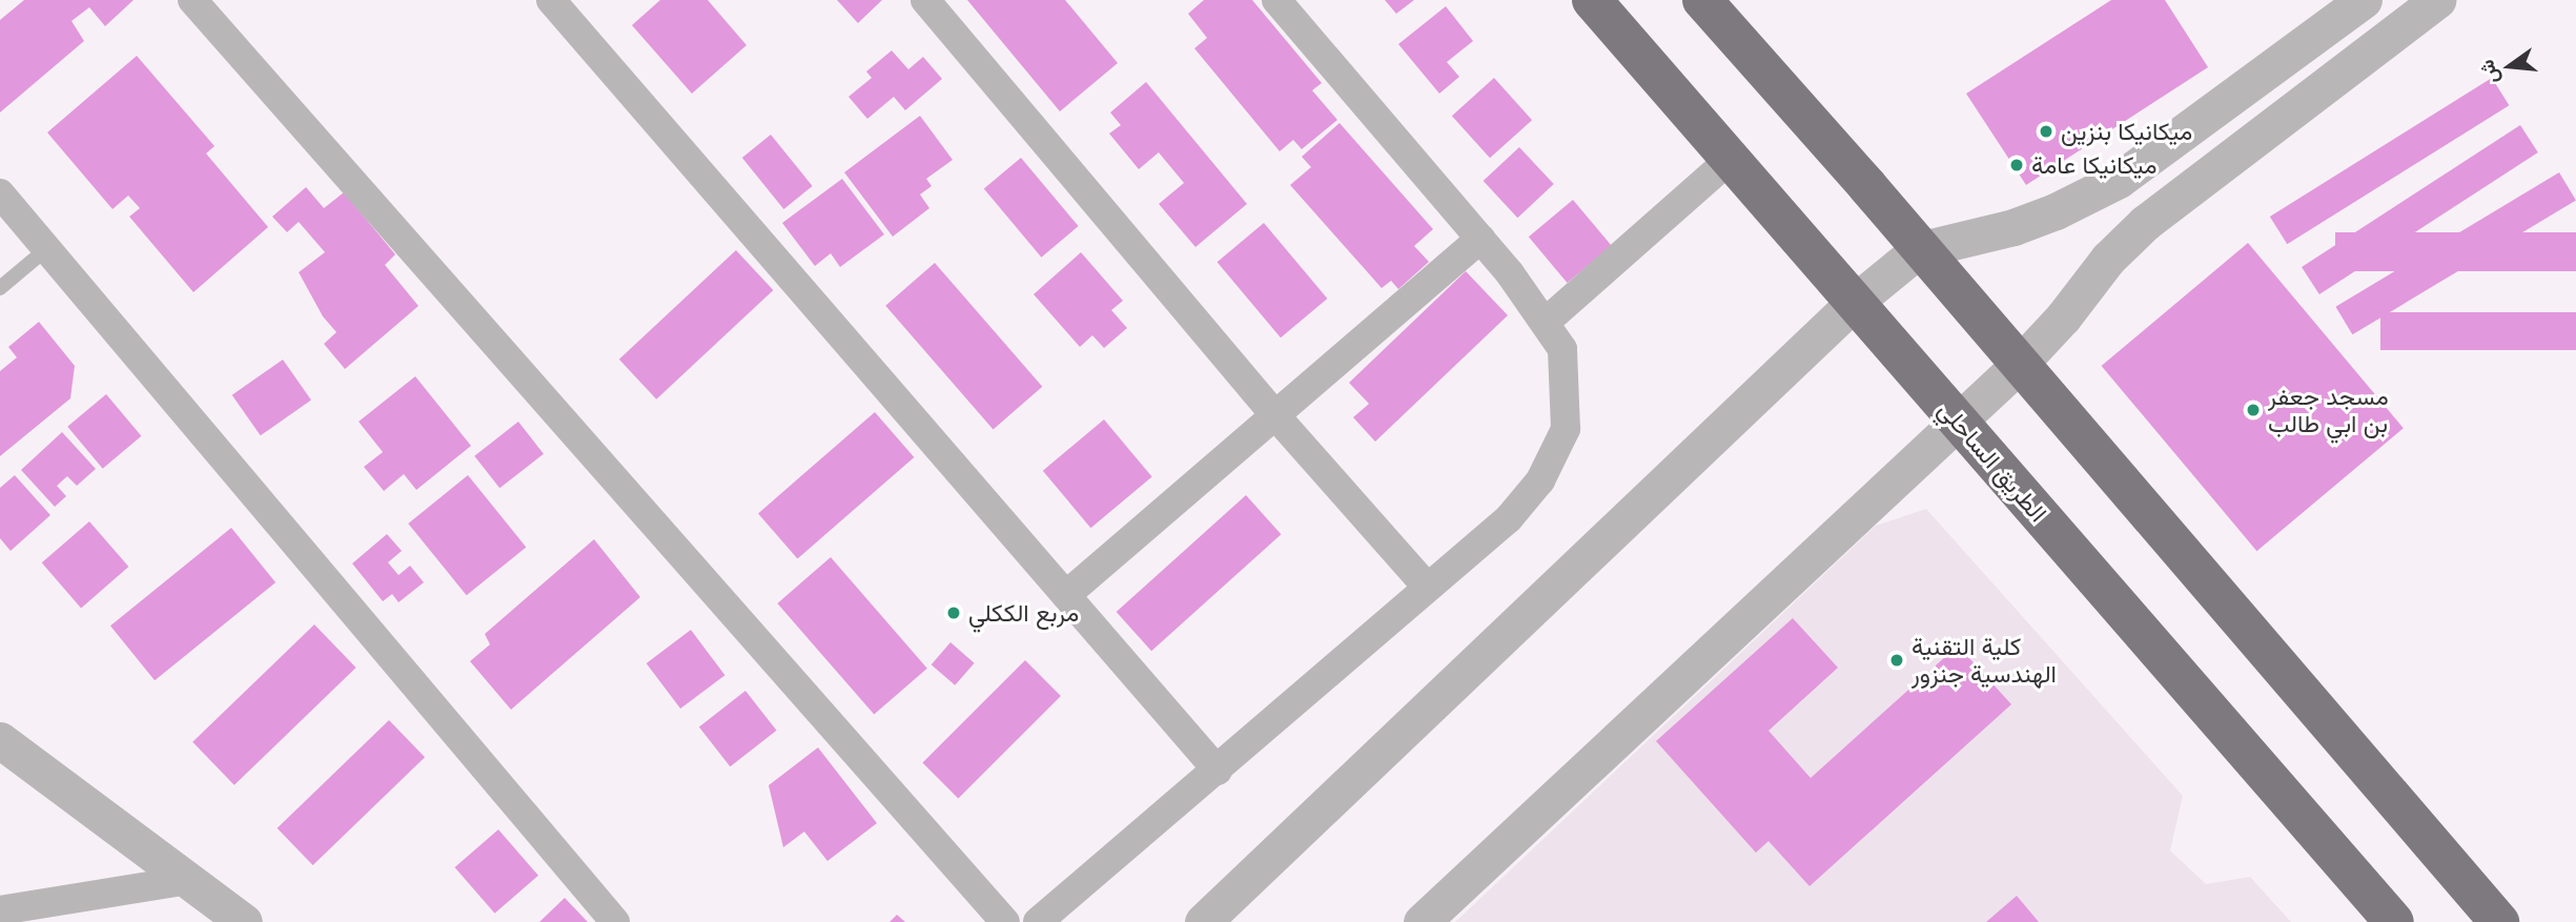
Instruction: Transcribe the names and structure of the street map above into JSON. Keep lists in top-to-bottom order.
{
  "streets": {
    "highway": ["الطريق الساحلي"]
  },
  "places": [
    "ميكانيكا بنزين",
    "ميكانيكا عامة",
    "مسجد جعفر بن ابي طالب",
    "مربع الككلي",
    "كلية التقنية الهندسية جنزور"
  ],
  "north": "left"
}
